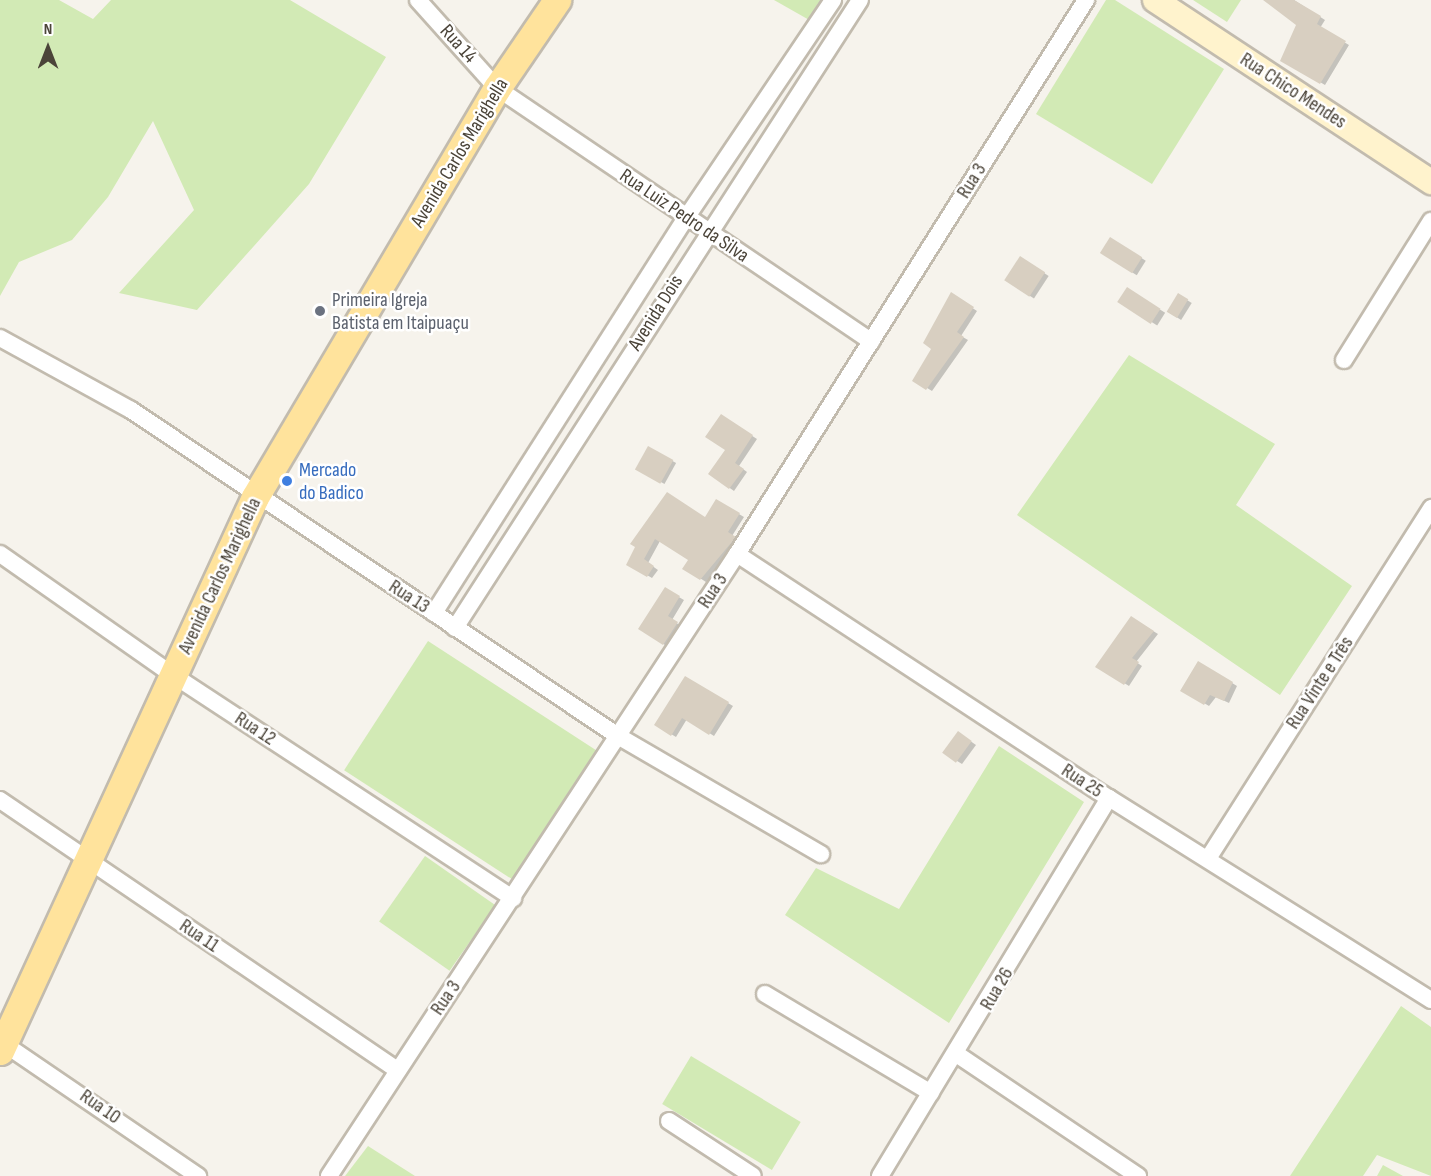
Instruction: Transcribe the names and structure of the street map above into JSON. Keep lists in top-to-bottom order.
{
  "streets": {
    "main road": ["Rua Chico Mendes", "Avenida Carlos Marighella"],
    "street": [
      "Rua 14",
      "Rua 3",
      "Rua Luiz Pedro da Silva",
      "Avenida Dois",
      "Rua 13",
      "Rua Vinte e Três",
      "Rua 12",
      "Rua 25",
      "Rua 11",
      "Rua 26",
      "Rua 10"
    ]
  },
  "crossings": [
    ["Rua 14", "Avenida Carlos Marighella"],
    ["Rua 14", "Rua Luiz Pedro da Silva"],
    ["Avenida Carlos Marighella", "Rua Luiz Pedro da Silva"],
    ["Avenida Carlos Marighella", "Rua 13"],
    ["Avenida Carlos Marighella", "Rua 12"],
    ["Avenida Carlos Marighella", "Rua 11"],
    ["Avenida Carlos Marighella", "Rua 10"],
    ["Rua 3", "Rua Luiz Pedro da Silva"],
    ["Rua 3", "Rua 13"],
    ["Rua 3", "Rua 12"],
    ["Rua 3", "Rua 25"],
    ["Rua 3", "Rua 11"],
    ["Rua Luiz Pedro da Silva", "Avenida Dois"],
    ["Avenida Dois", "Rua 13"],
    ["Rua Vinte e Três", "Rua 25"],
    ["Rua 25", "Rua 26"]
  ],
  "places": ["Primeira Igreja Batista em Itaipuaçu", "Mercado do Badico"],
  "north": "top"
}
